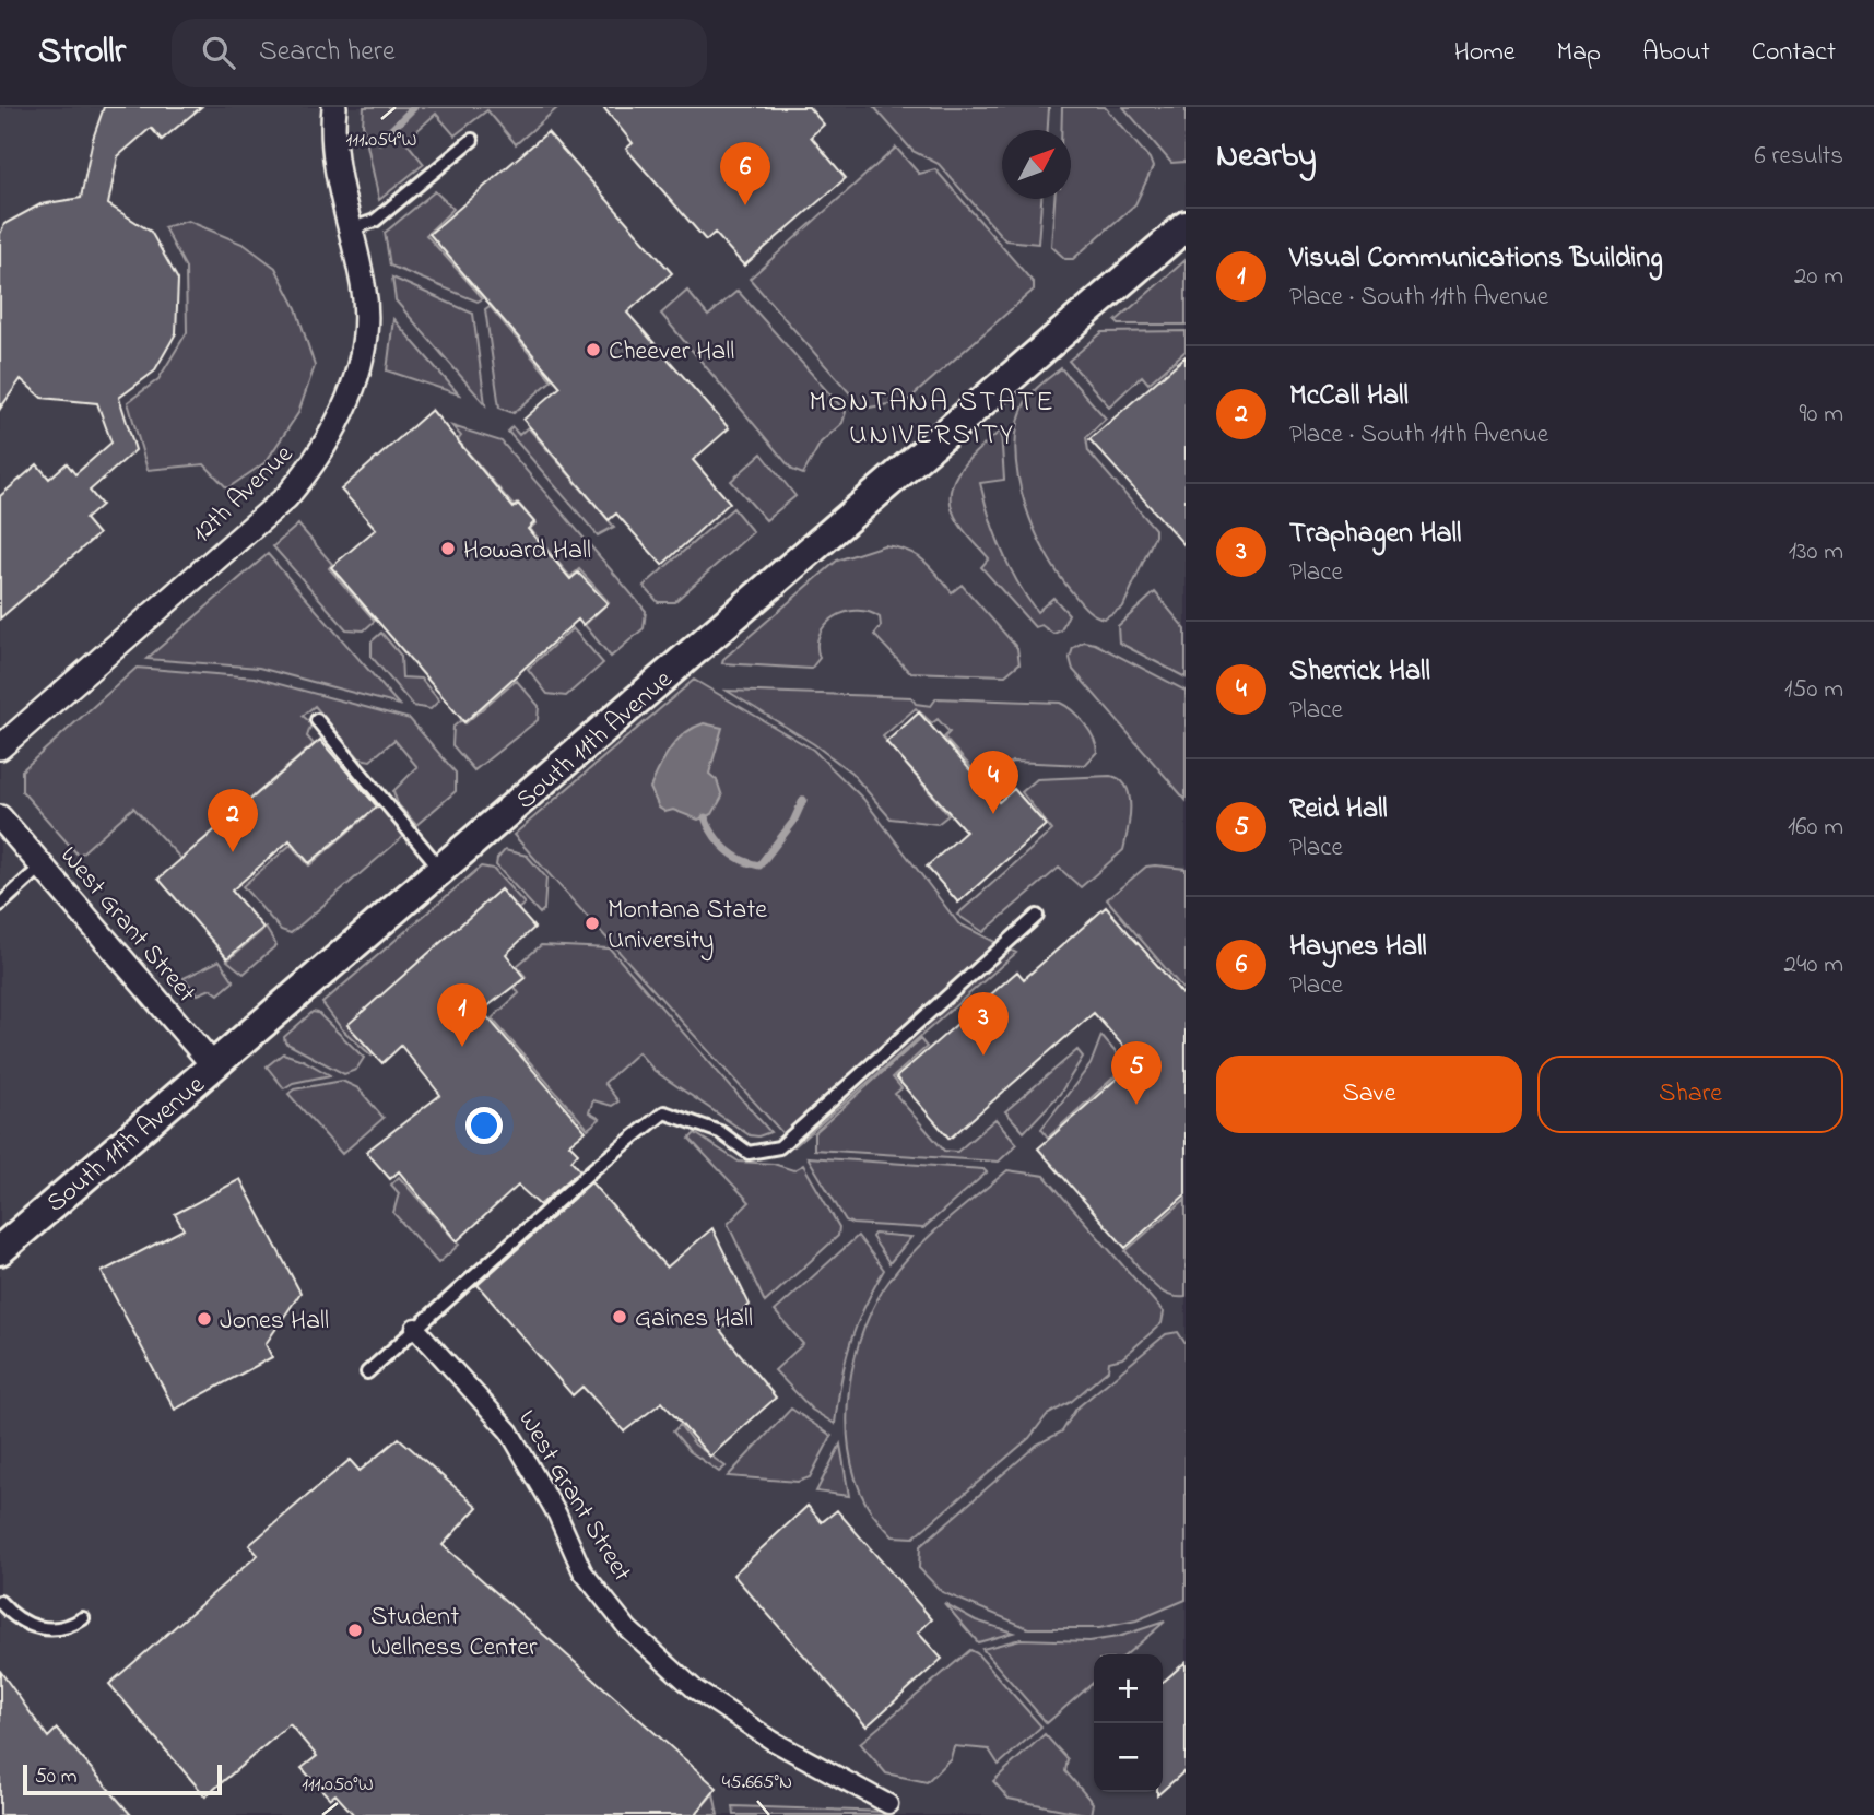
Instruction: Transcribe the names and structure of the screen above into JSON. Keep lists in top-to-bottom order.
{
  "streets": {
    "street": ["12th Avenue", "South 11th Avenue", "West Grant Street"]
  },
  "crossings": [
    ["South 11th Avenue", "West Grant Street"]
  ],
  "districts": ["MONTANA STATE UNIVERSITY"],
  "places": [
    "Cheever Hall",
    "Howard Hall",
    "Montana State University",
    "Gaines Hall",
    "Jones Hall",
    "Student Wellness Center"
  ],
  "scale_bar": "50 m",
  "north": "top right",
  "page": {
    "header": "Strollr",
    "search": "Search here",
    "nav": [
      "Home",
      "Map",
      "About",
      "Contact"
    ],
    "heading": ["Nearby", "6 results"],
    "pins": [
      "6",
      "4",
      "2",
      "1",
      "3",
      "5"
    ],
    "list": [
      {
        "mark": "1",
        "name": "Visual Communications Building",
        "note": "Place · South 11th Avenue",
        "value": "20 m"
      },
      {
        "mark": "2",
        "name": "McCall Hall",
        "note": "Place · South 11th Avenue",
        "value": "90 m"
      },
      {
        "mark": "3",
        "name": "Traphagen Hall",
        "note": "Place",
        "value": "130 m"
      },
      {
        "mark": "4",
        "name": "Sherrick Hall",
        "note": "Place",
        "value": "150 m"
      },
      {
        "mark": "5",
        "name": "Reid Hall",
        "note": "Place",
        "value": "160 m"
      },
      {
        "mark": "6",
        "name": "Haynes Hall",
        "note": "Place",
        "value": "240 m"
      }
    ],
    "buttons": ["Save", "Share"],
    "map_buttons": ["+", "−"],
    "scale": "50 m"
  },
  "coordinates": ["111.054°W", "45.665°N", "111.050°W"]
}
